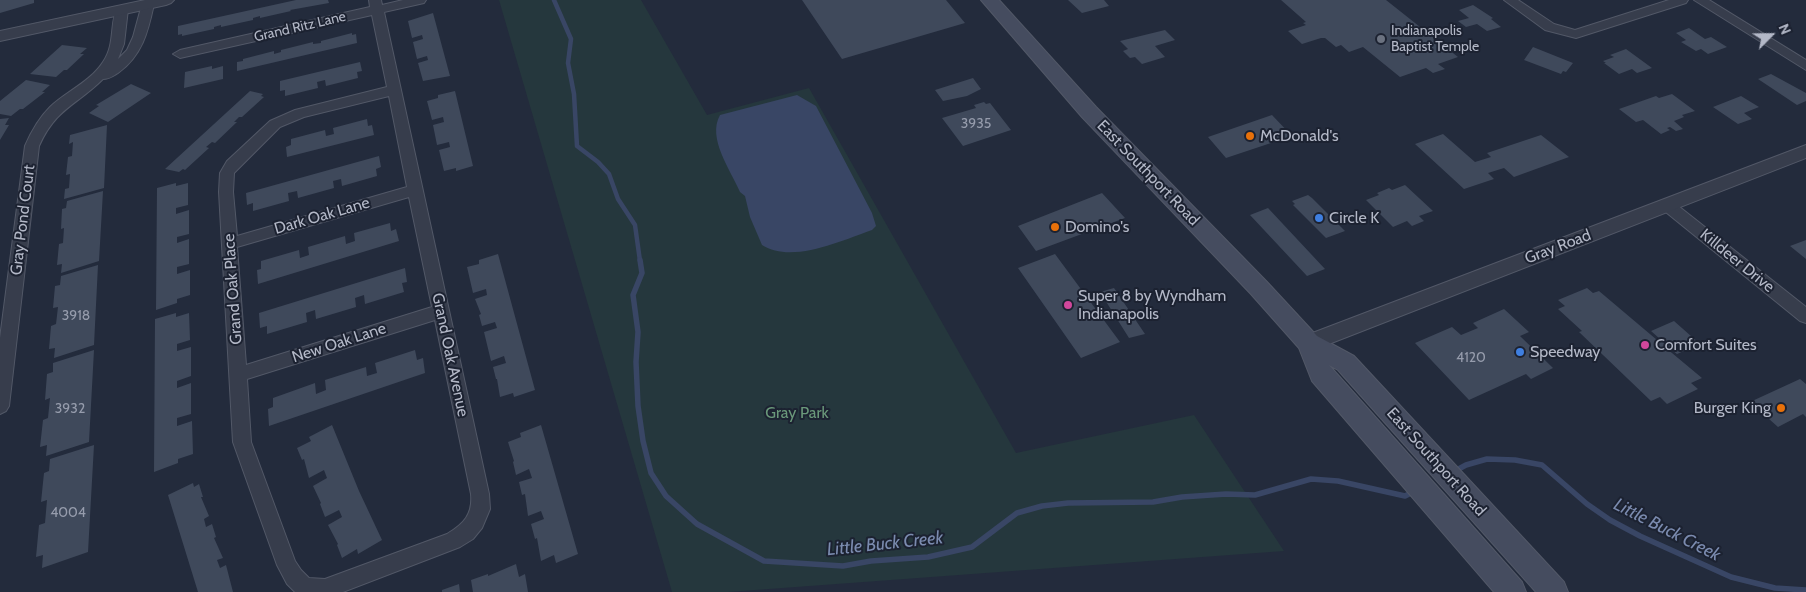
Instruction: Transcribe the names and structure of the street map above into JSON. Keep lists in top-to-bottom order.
{
  "streets": {
    "main road": ["East Southport Road"],
    "street": [
      "Grand Ritz Lane",
      "Dark Oak Lane",
      "Gray Pond Court",
      "Gray Road",
      "Killdeer Drive",
      "Grand Oak Place",
      "New Oak Lane",
      "Grand Oak Avenue"
    ]
  },
  "crossings": [
    ["Grand Ritz Lane", "Grand Oak Avenue"],
    ["East Southport Road", "Gray Road"],
    ["Dark Oak Lane", "Grand Oak Place"],
    ["Dark Oak Lane", "Grand Oak Avenue"],
    ["Gray Road", "Killdeer Drive"],
    ["Grand Oak Place", "New Oak Lane"],
    ["Grand Oak Place", "Grand Oak Avenue"],
    ["New Oak Lane", "Grand Oak Avenue"]
  ],
  "water": ["Little Buck Creek"],
  "parks": ["Gray Park"],
  "places": [
    "Indianapolis Baptist Temple",
    "McDonald's",
    "Circle K",
    "Domino's",
    "Super 8 by Wyndham Indianapolis",
    "Comfort Suites",
    "Speedway",
    "Burger King"
  ],
  "house_numbers": [
    "3935",
    "3918",
    "4120",
    "3932",
    "4004"
  ],
  "north": "top right"
}
